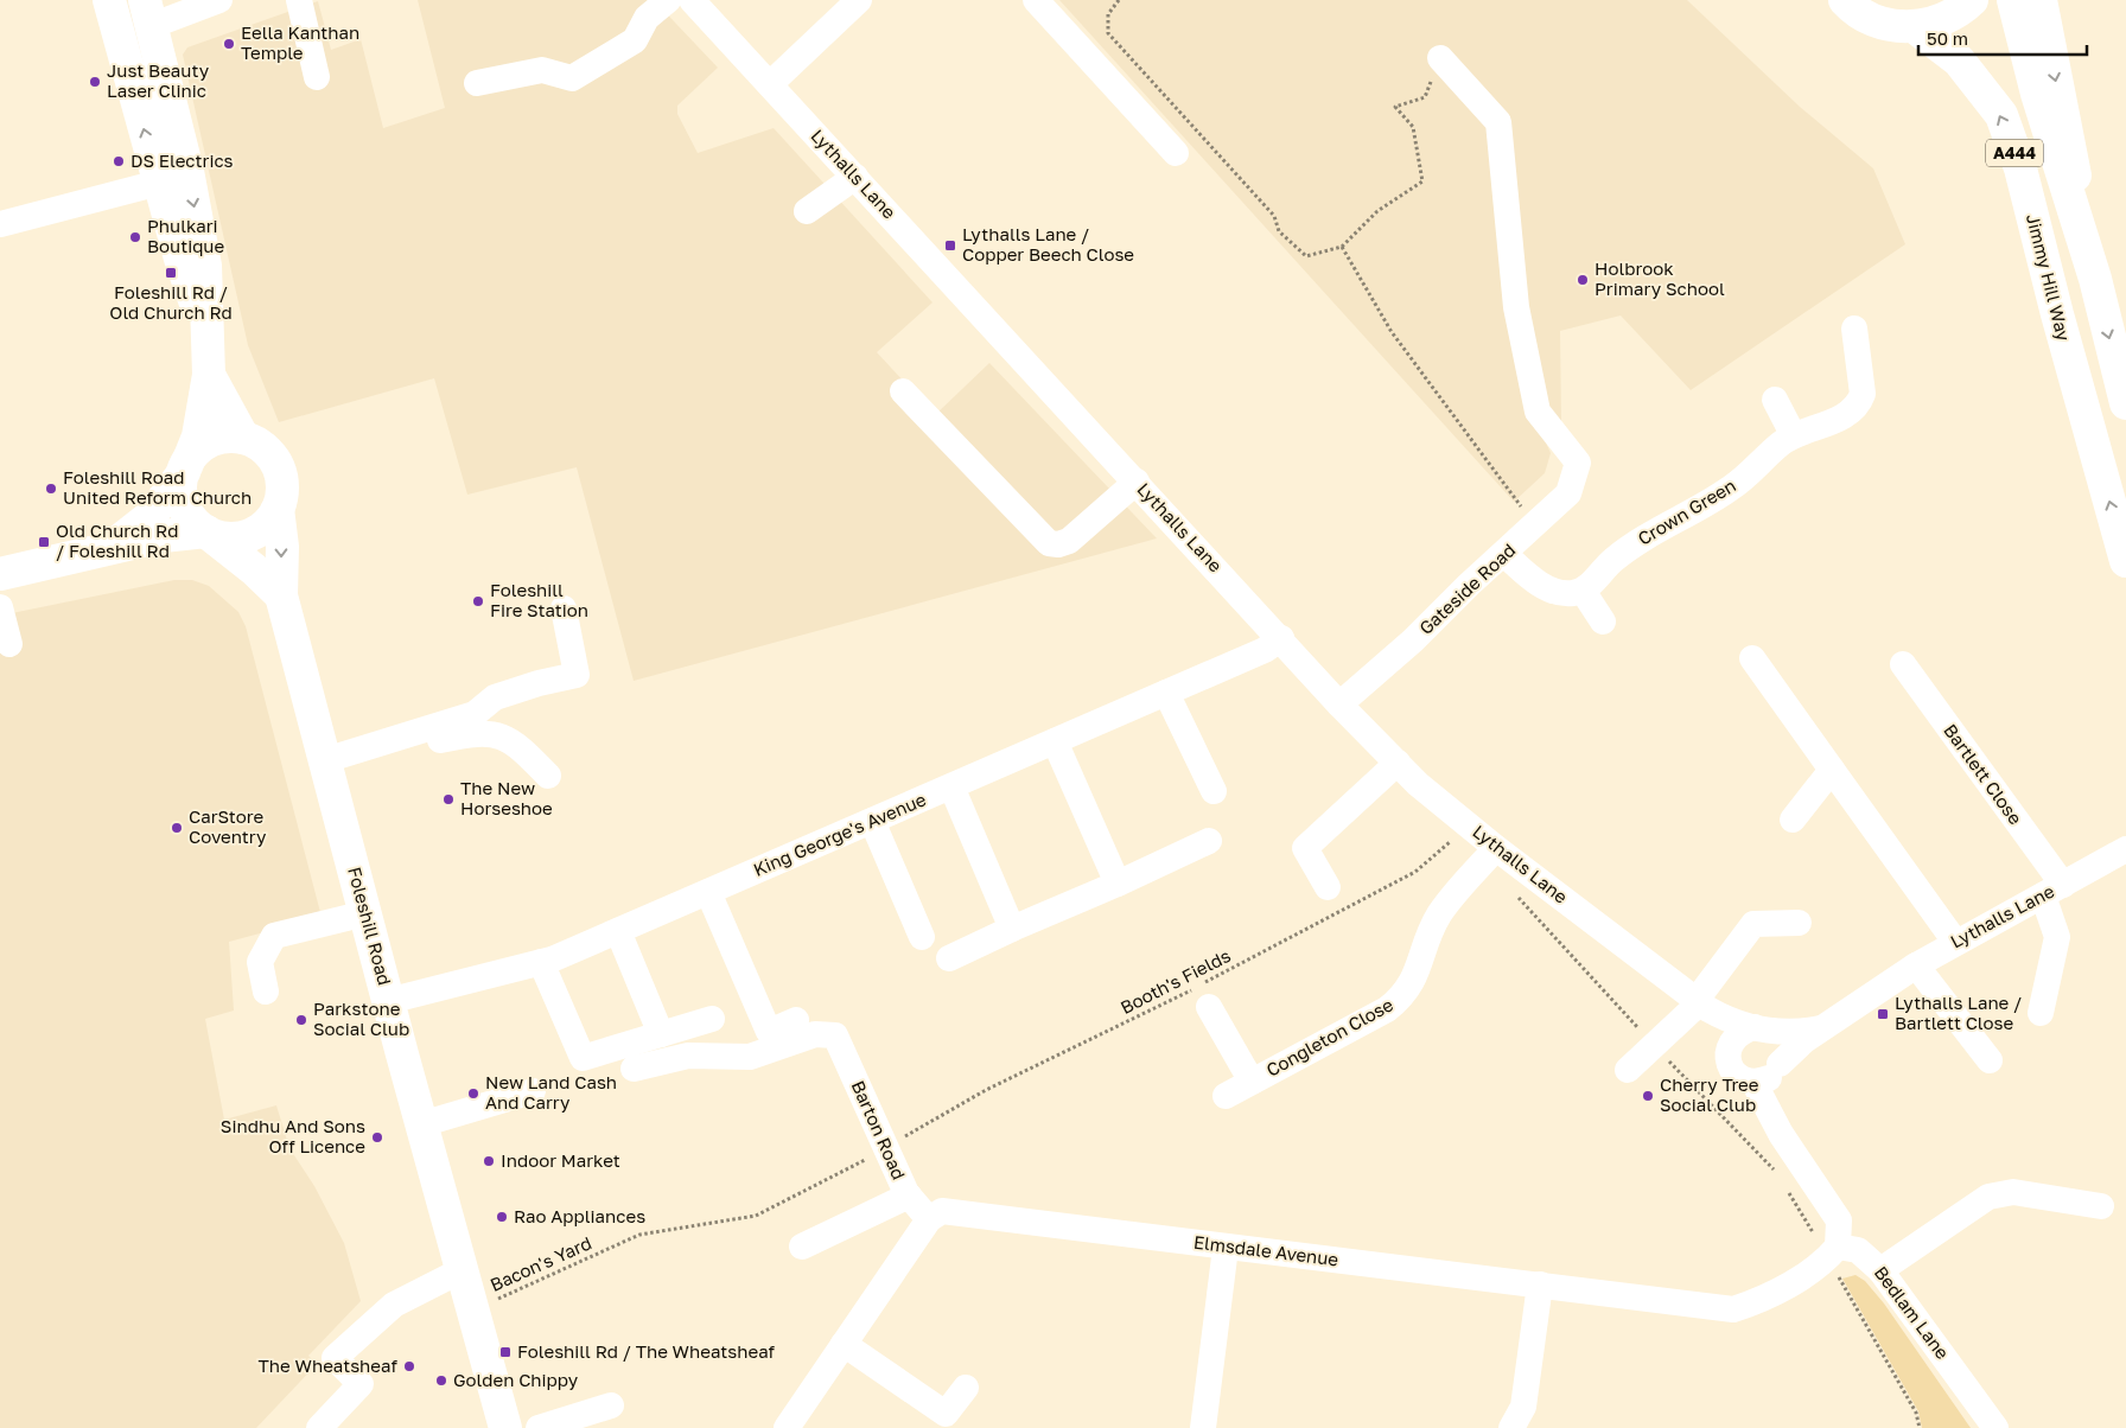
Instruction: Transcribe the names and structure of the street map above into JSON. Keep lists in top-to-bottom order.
{
  "streets": {
    "main road": ["A444", "Jimmy Hill Way", "Foleshill Road"],
    "street": [
      "Lythalls Lane",
      "Crown Green",
      "Gateside Road",
      "Bartlett Close",
      "King George's Avenue",
      "Congleton Close",
      "Barton Road",
      "Elmsdale Avenue",
      "Bedlam Lane"
    ],
    "path": ["Booth's Fields", "Bacon's Yard"]
  },
  "crossings": [
    ["Lythalls Lane", "Gateside Road"],
    ["Lythalls Lane", "Bartlett Close"],
    ["Lythalls Lane", "King George's Avenue"],
    ["Lythalls Lane", "Booth's Fields"],
    ["Lythalls Lane", "Congleton Close"],
    ["King George's Avenue", "Foleshill Road"],
    ["Foleshill Road", "Bacon's Yard"],
    ["Booth's Fields", "Barton Road"],
    ["Booth's Fields", "Bacon's Yard"],
    ["Barton Road", "Elmsdale Avenue"],
    ["Barton Road", "Bacon's Yard"],
    ["Elmsdale Avenue", "Bedlam Lane"]
  ],
  "places": {
    "other": [
      "Eella Kanthan Temple",
      "Just Beauty Laser Clinic",
      "DS Electrics",
      "Phulkari Boutique",
      "Holbrook Primary School",
      "Foleshill Road United Reform Church",
      "Foleshill Fire Station",
      "The New Horseshoe",
      "CarStore Coventry",
      "Parkstone Social Club",
      "New Land Cash And Carry",
      "Cherry Tree Social Club",
      "Sindhu And Sons Off Licence",
      "Indoor Market",
      "Rao Appliances",
      "The Wheatsheaf",
      "Golden Chippy"
    ],
    "transit": [
      "Lythalls Lane / Copper Beech Close",
      "Foleshill Rd / Old Church Rd",
      "Old Church Rd / Foleshill Rd",
      "Lythalls Lane / Bartlett Close",
      "Foleshill Rd / The Wheatsheaf"
    ]
  },
  "scale_bar": "50 m"
}
